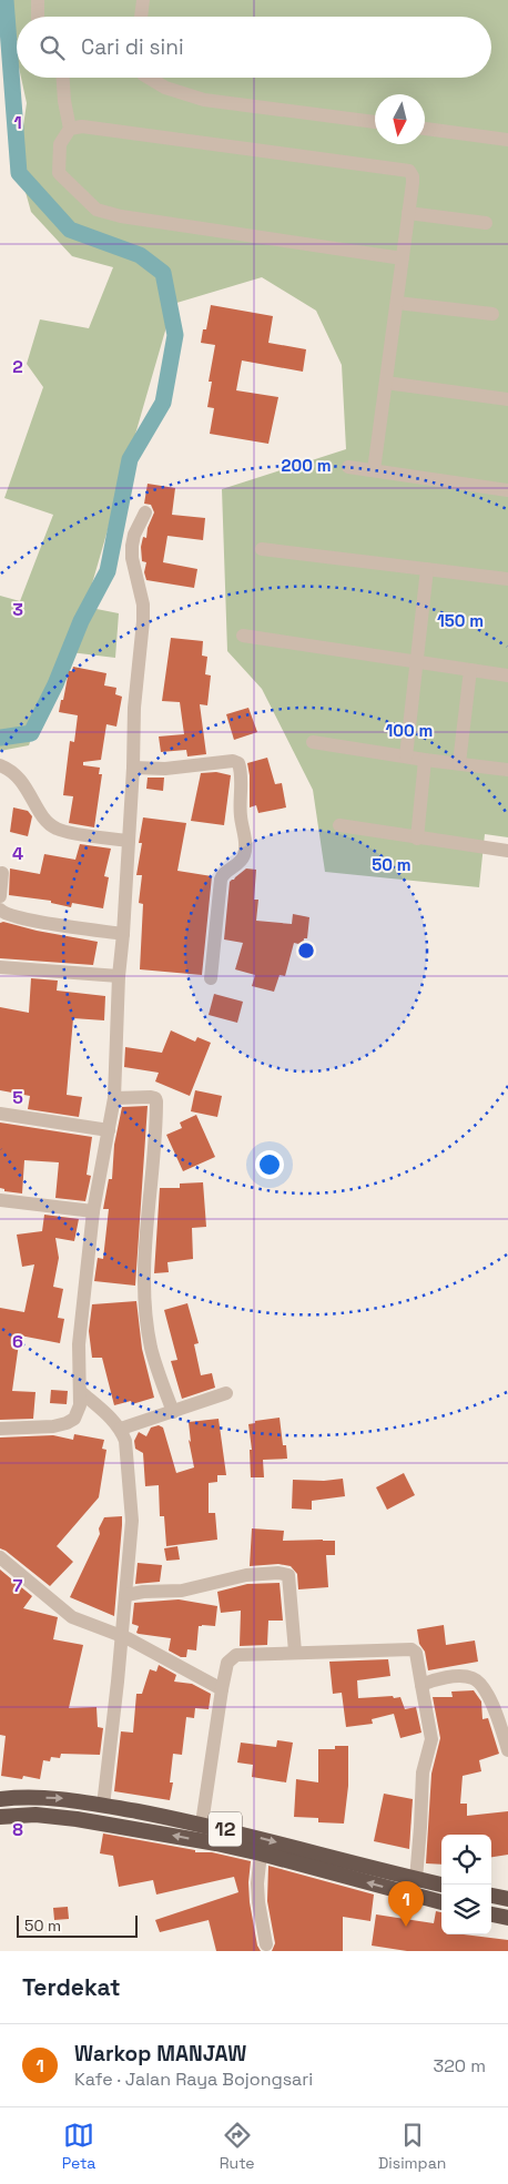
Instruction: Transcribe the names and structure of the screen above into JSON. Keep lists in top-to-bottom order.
{
  "streets": {
    "highway": ["12"]
  },
  "scale_bar": "50 m",
  "north": "bottom",
  "page": {
    "search": "Cari di sini",
    "pins": "1",
    "scale": "50 m",
    "heading": "Terdekat",
    "list": [
      {
        "mark": "1",
        "name": "Warkop MANJAW",
        "note": "Kafe · Jalan Raya Bojongsari",
        "value": "320 m"
      }
    ],
    "nav": ["Peta", "Rute", "Disimpan"]
  },
  "grid": {
    "rows": [
      "1",
      "2",
      "3",
      "4",
      "5",
      "6",
      "7",
      "8"
    ]
  },
  "rings": [
    "200 m",
    "150 m",
    "100 m",
    "50 m"
  ]
}
